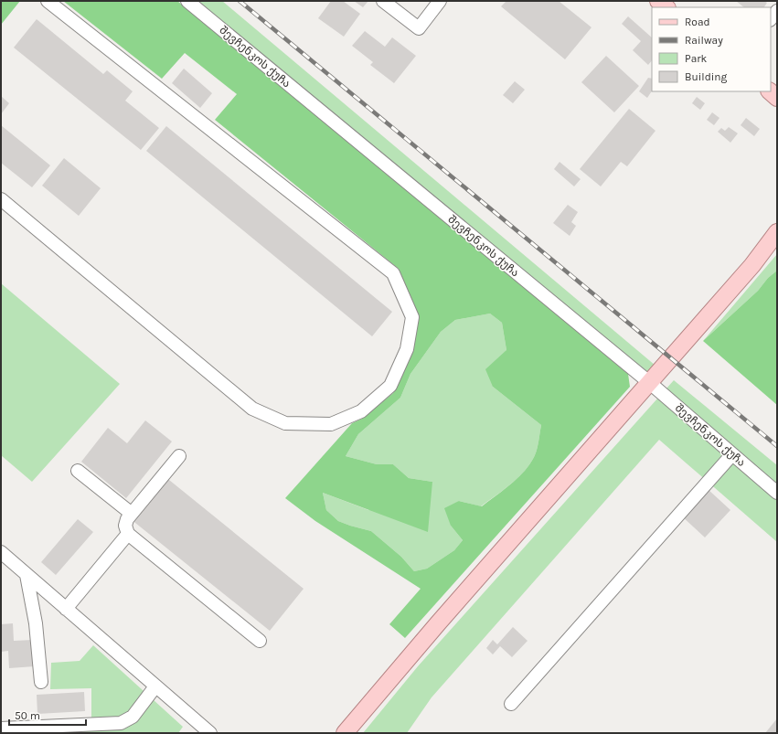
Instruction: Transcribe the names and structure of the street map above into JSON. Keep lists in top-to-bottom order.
{
  "streets": {
    "street": ["შევჩენკოს ქუჩა"]
  },
  "legend": [
    "Road",
    "Railway",
    "Park",
    "Building"
  ],
  "scale_bar": "50 m"
}
